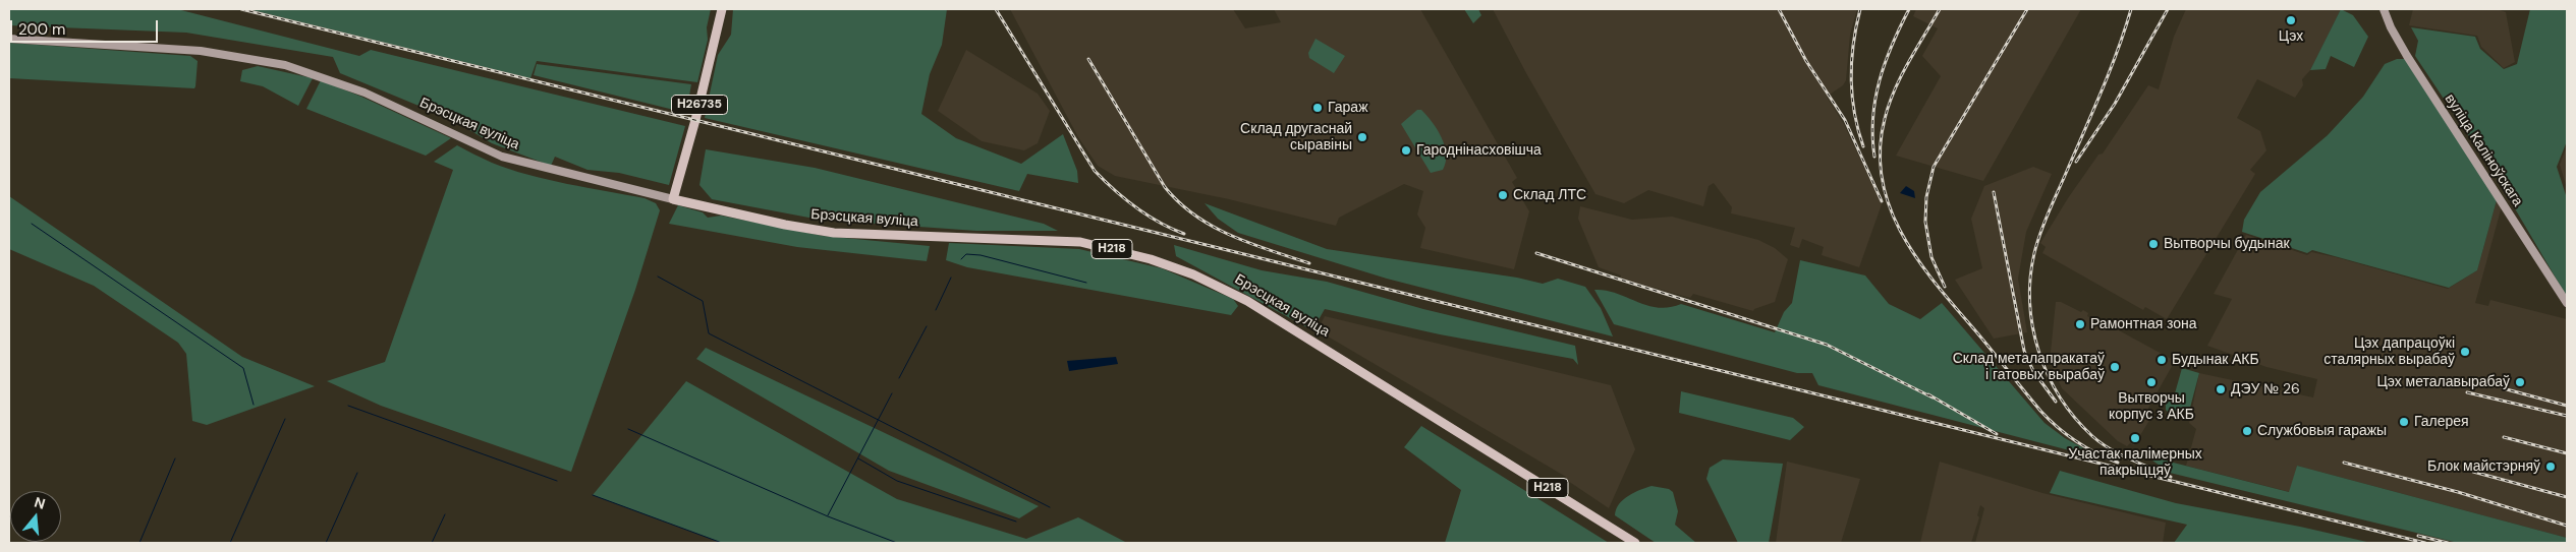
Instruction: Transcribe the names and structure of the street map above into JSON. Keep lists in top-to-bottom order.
{
  "streets": {
    "main road": [
      "Н26735",
      "Брэсцкая вуліца",
      "вуліца Каліноўскага",
      "Н218"
    ]
  },
  "crossings": [
    ["Н26735", "Брэсцкая вуліца"]
  ],
  "places": [
    "Цэх",
    "Гараж",
    "Склад другаснай сыравіны",
    "Гароднінасховішча",
    "Склад ЛТС",
    "Вытворчы будынак",
    "Рамонтная зона",
    "Цэх дапрацоўкі сталярных вырабаў",
    "Будынак АКБ",
    "Склад металапракатаў і гатовых вырабаў",
    "Вытворчы корпус з АКБ",
    "Цэх металавырабаў",
    "ДЭУ № 26",
    "Галерея",
    "Службовыя гаражы",
    "Участак палімерных пакрыццяў",
    "Блок майстэрняў"
  ],
  "scale_bar": "200 m",
  "north": "top"
}
